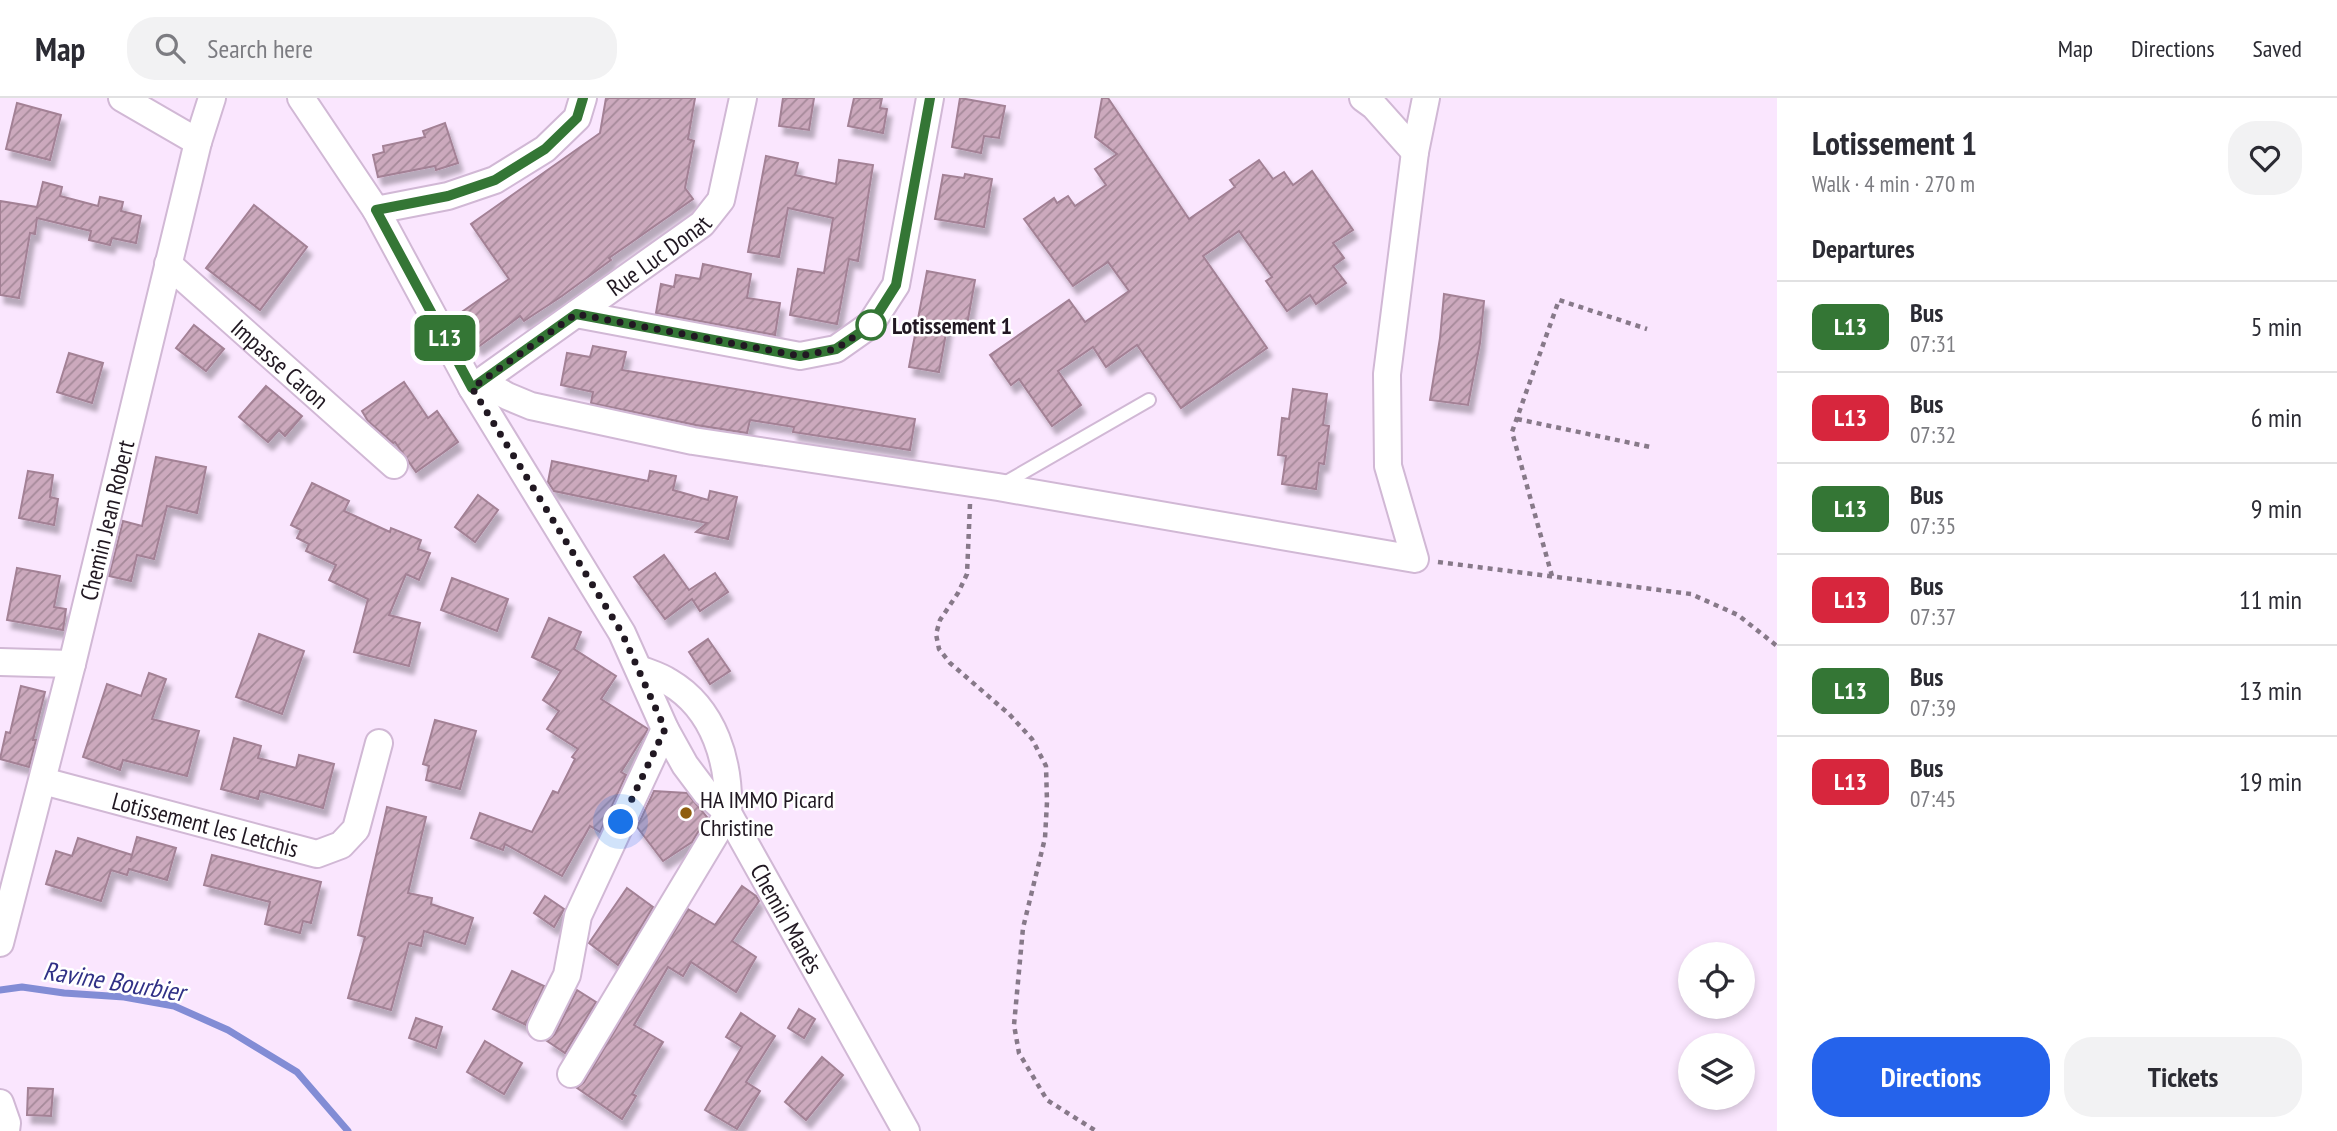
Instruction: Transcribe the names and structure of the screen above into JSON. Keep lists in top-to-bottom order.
{
  "streets": {
    "street": [
      "Rue Luc Donat",
      "Impasse Caron",
      "Chemin Jean Robert",
      "Lotissement les Letchis",
      "Chemin Manès"
    ]
  },
  "crossings": [
    ["Rue Luc Donat", "Chemin Manès"],
    ["Impasse Caron", "Chemin Jean Robert"],
    ["Chemin Jean Robert", "Lotissement les Letchis"]
  ],
  "water": ["Ravine Bourbier"],
  "places": ["Lotissement 1", "HA IMMO Picard Christine"],
  "lines": ["bus line L13"],
  "page": {
    "header": "Map",
    "search": "Search here",
    "nav": ["Map", "Directions", "Saved"],
    "on_map": "L13",
    "heading": [
      ["Lotissement 1", "Walk · 4 min · 270 m"],
      "Departures"
    ],
    "list": [
      {
        "mark": "L13",
        "name": "Bus",
        "note": "07:31",
        "value": "5 min"
      },
      {
        "mark": "L13",
        "name": "Bus",
        "note": "07:32",
        "value": "6 min"
      },
      {
        "mark": "L13",
        "name": "Bus",
        "note": "07:35",
        "value": "9 min"
      },
      {
        "mark": "L13",
        "name": "Bus",
        "note": "07:37",
        "value": "11 min"
      },
      {
        "mark": "L13",
        "name": "Bus",
        "note": "07:39",
        "value": "13 min"
      },
      {
        "mark": "L13",
        "name": "Bus",
        "note": "07:45",
        "value": "19 min"
      }
    ],
    "buttons": ["Directions", "Tickets"]
  }
}
